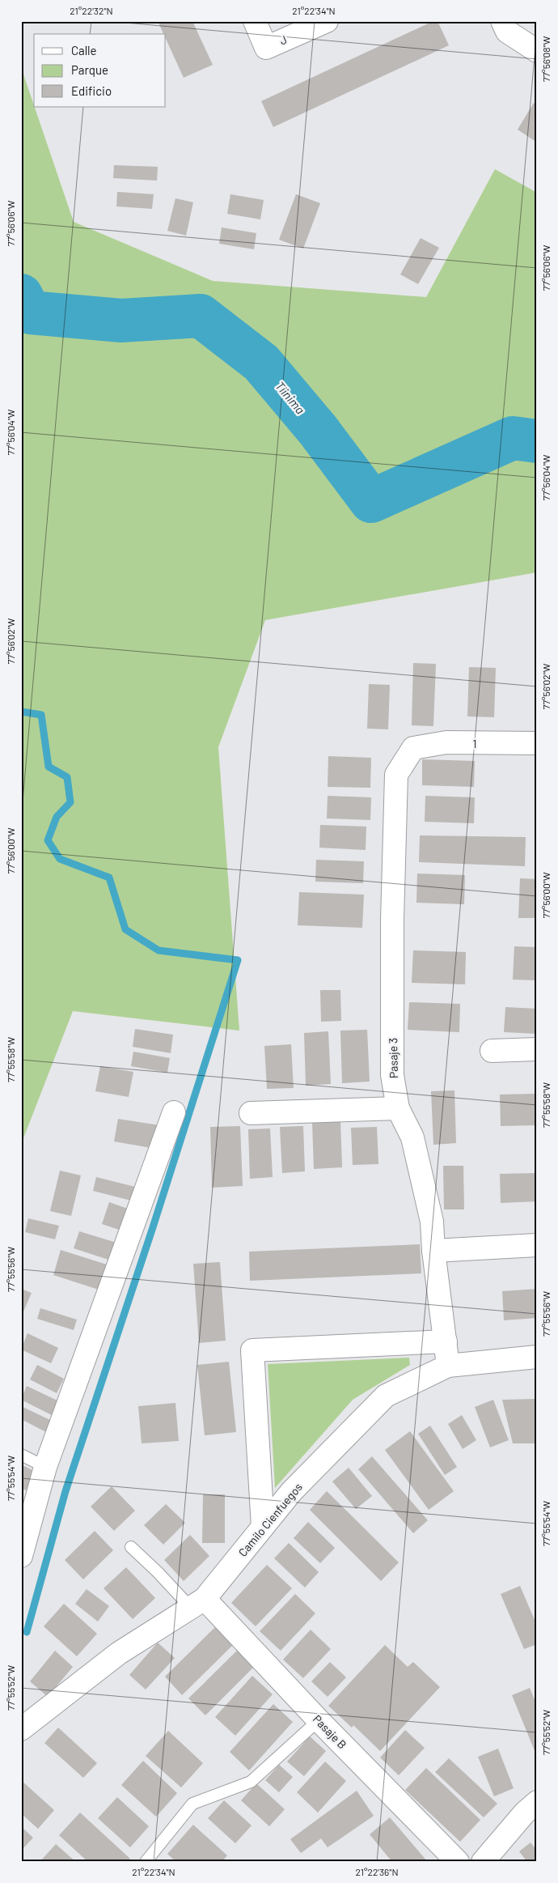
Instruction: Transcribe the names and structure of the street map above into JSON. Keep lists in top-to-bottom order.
{
  "streets": {
    "street": [
      "J",
      "1",
      "Pasaje 3",
      "Camilo Cienfuegos",
      "Pasaje B"
    ]
  },
  "crossings": [
    ["1", "Pasaje 3"],
    ["Pasaje 3", "Camilo Cienfuegos"],
    ["Camilo Cienfuegos", "Pasaje B"]
  ],
  "water": ["Tíinima"],
  "legend": ["Calle", "Parque", "Edificio"],
  "coordinates": [
    "21°22'32\"N",
    "21°22'34\"N",
    "77°56'08\"W",
    "77°56'06\"W",
    "77°56'04\"W",
    "77°56'02\"W",
    "77°56'00\"W",
    "77°55'58\"W",
    "77°55'56\"W",
    "77°55'54\"W",
    "77°55'52\"W",
    "21°22'36\"N"
  ]
}
